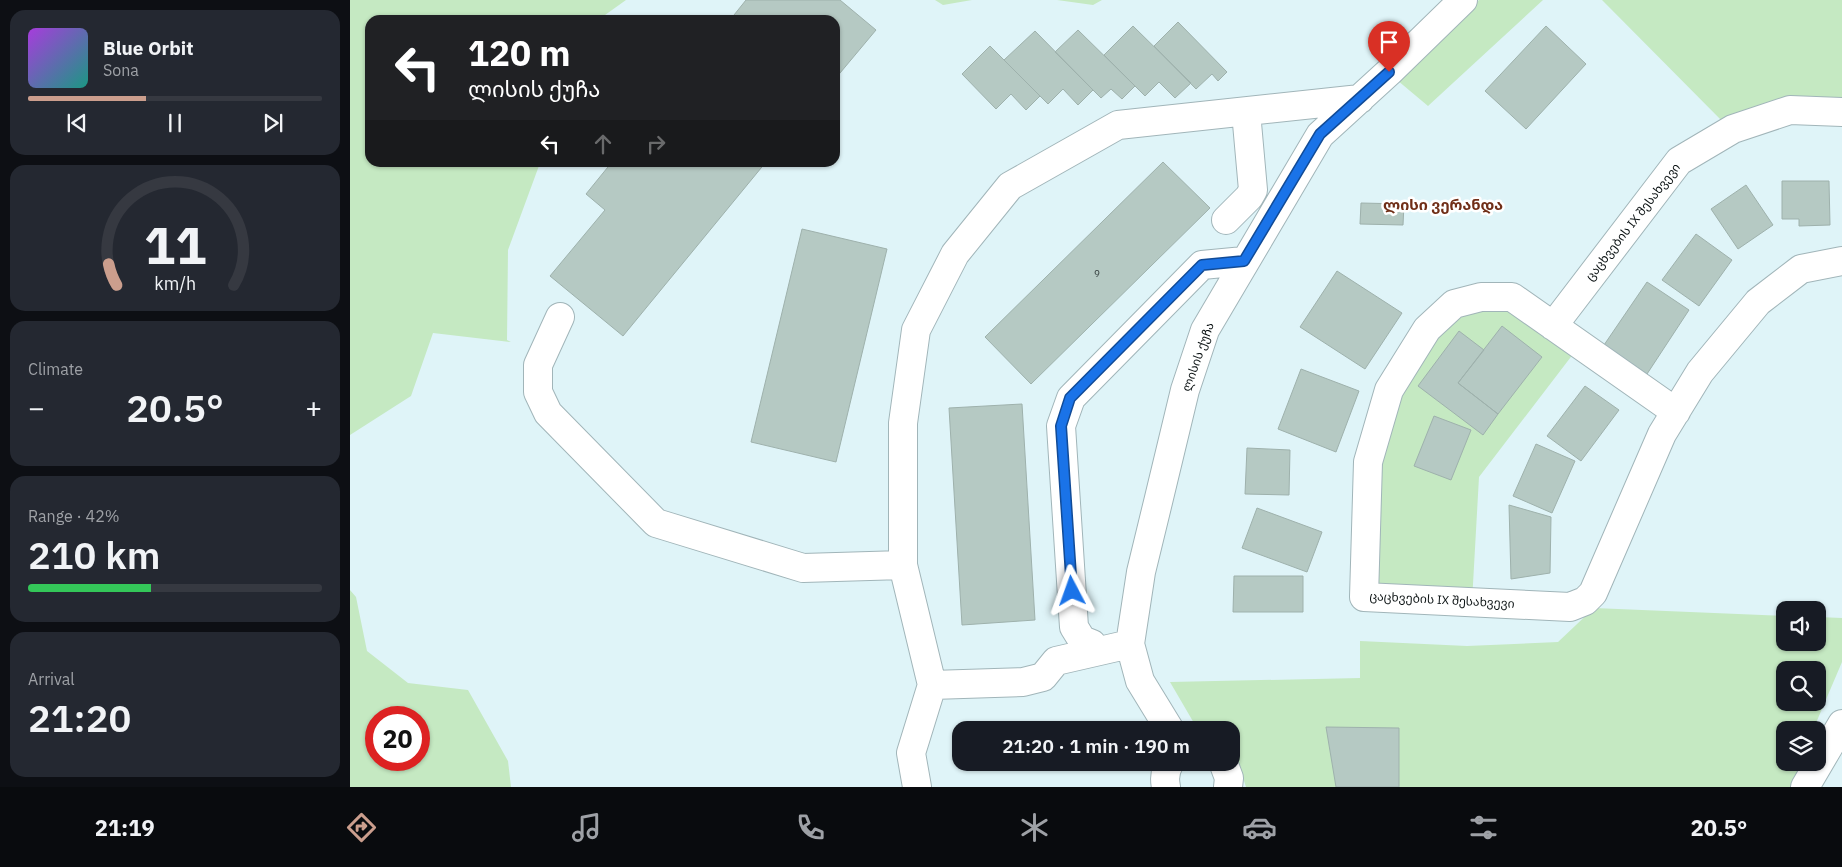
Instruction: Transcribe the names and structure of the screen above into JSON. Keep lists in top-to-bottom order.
{
  "streets": {
    "street": ["ცაცხვების IX შესახვევი", "ლისის ქუჩა"]
  },
  "districts": ["ლისი ვერანდა"],
  "house_numbers": ["9"],
  "page": {
    "turn": ["120 m", "ლისის ქუჩა"],
    "song": ["Blue Orbit", "Sona"],
    "tile": [
      "Climate",
      ["Range · 42%", "210 km"],
      ["Arrival", "21:20"]
    ],
    "heat": ["−", "20.5°", "+"],
    "limit": "20",
    "trip": "21:20 · 1 min · 190 m",
    "tabs": ["21:19", "20.5°"],
    "gauge": ["11", "km/h"]
  }
}
